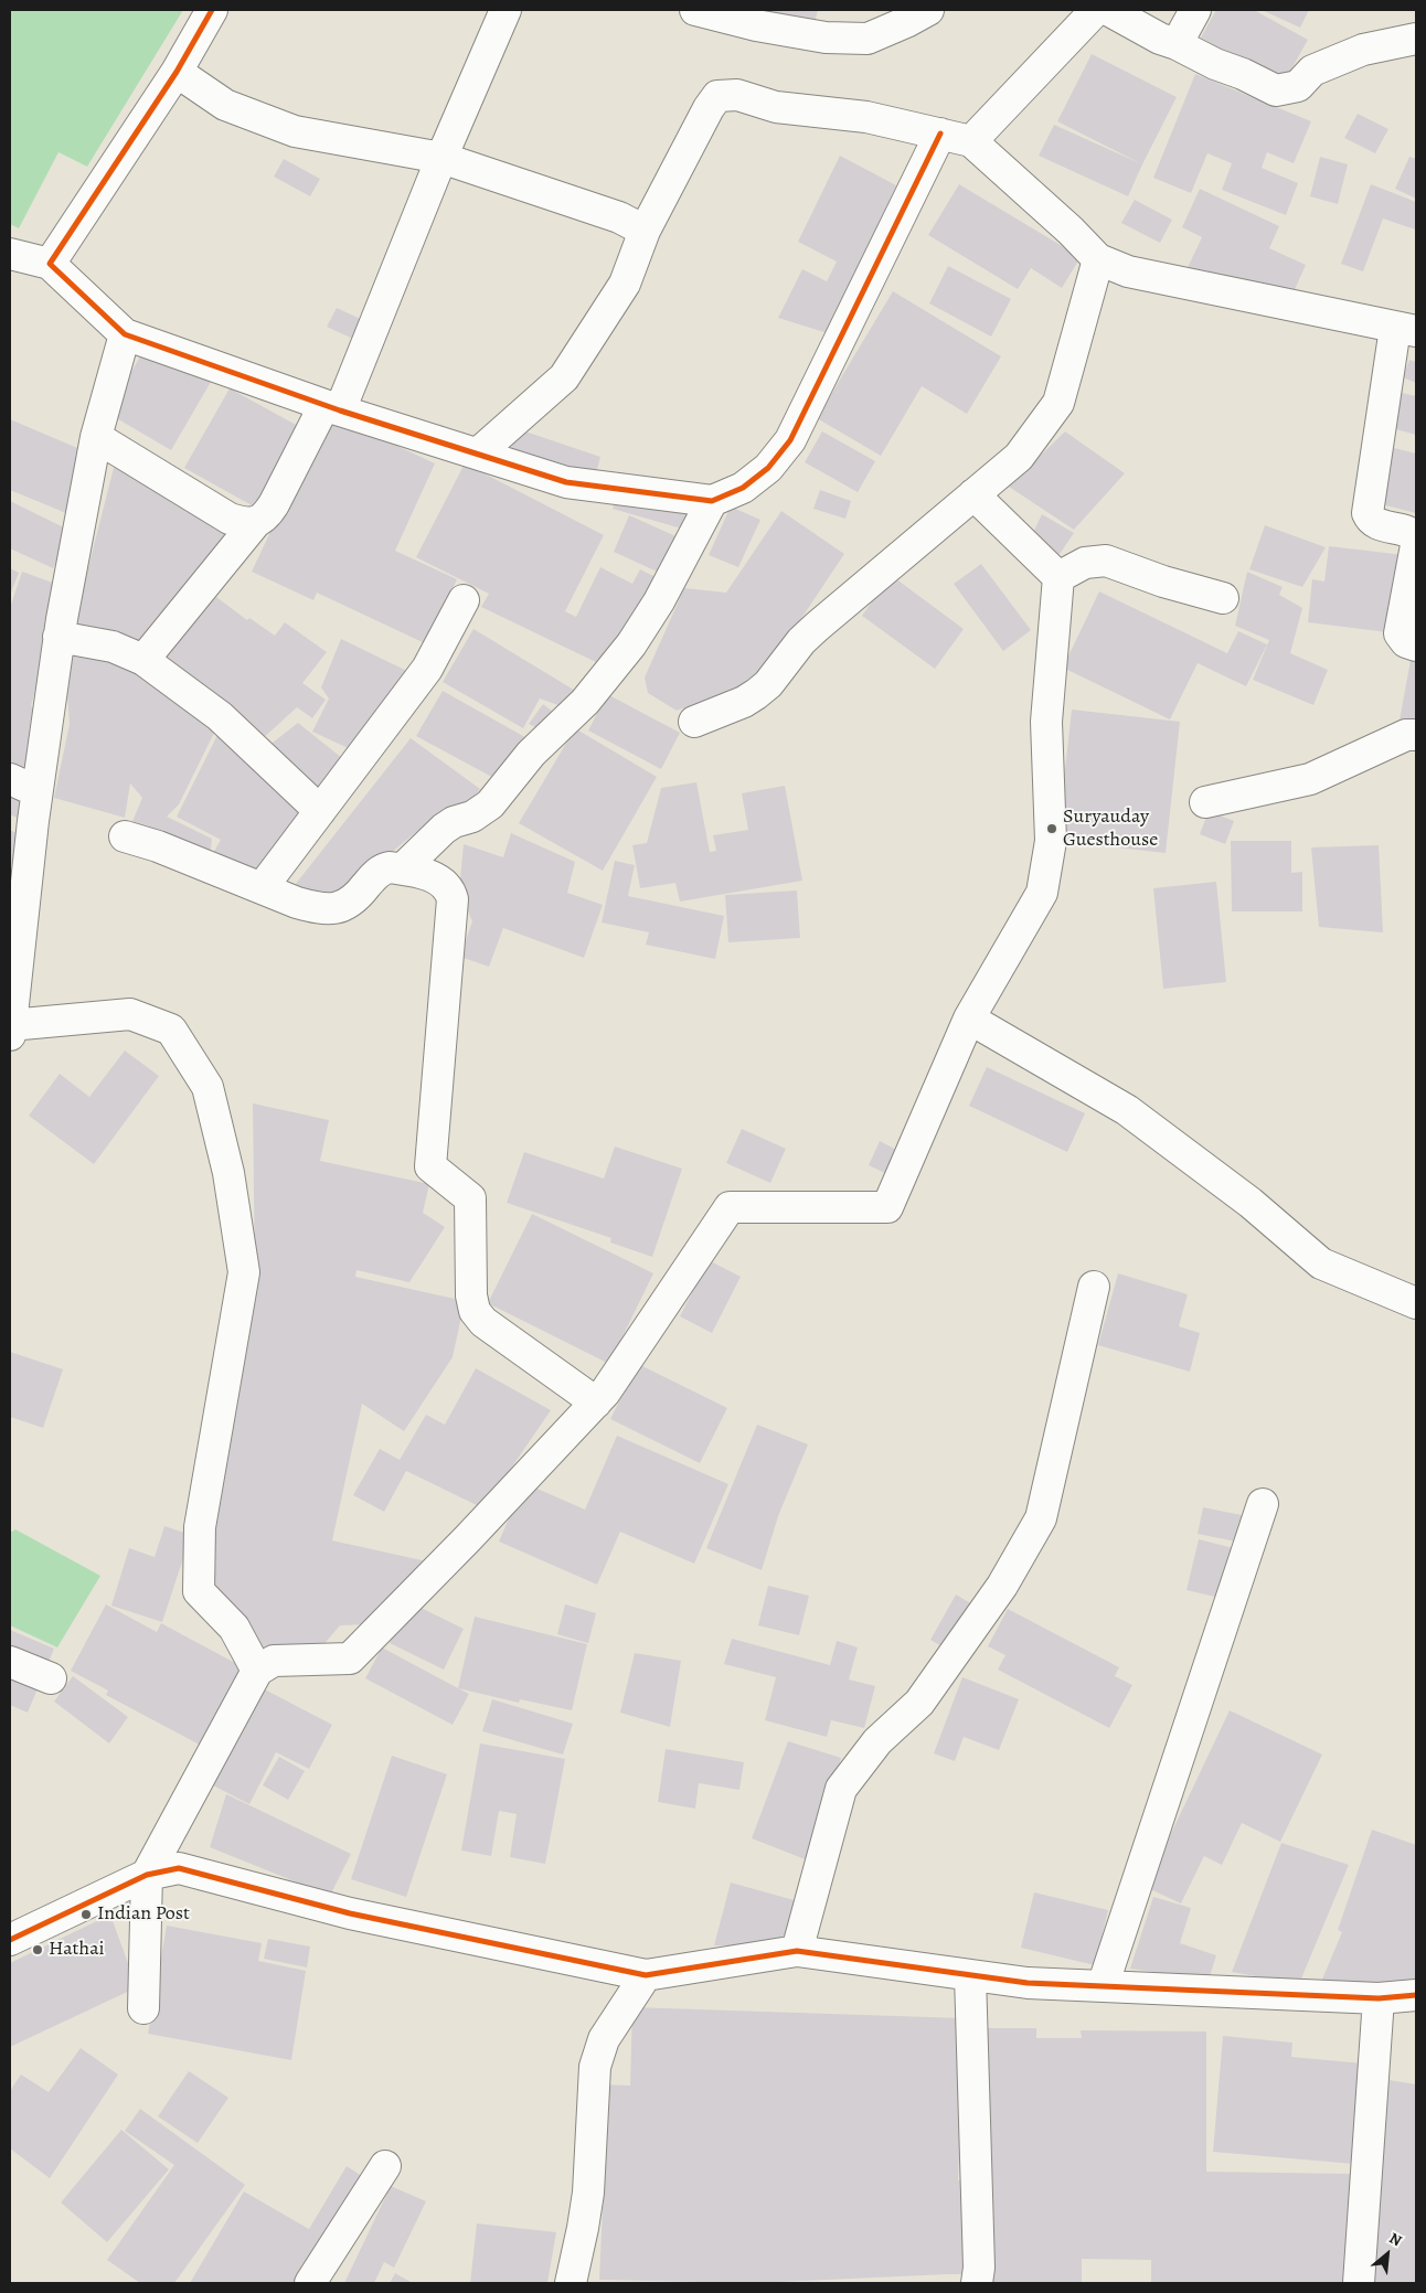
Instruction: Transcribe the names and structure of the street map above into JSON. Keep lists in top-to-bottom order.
{
  "places": ["Suryauday Guesthouse", "Indian Post", "Hathai"],
  "north": "top right"
}
